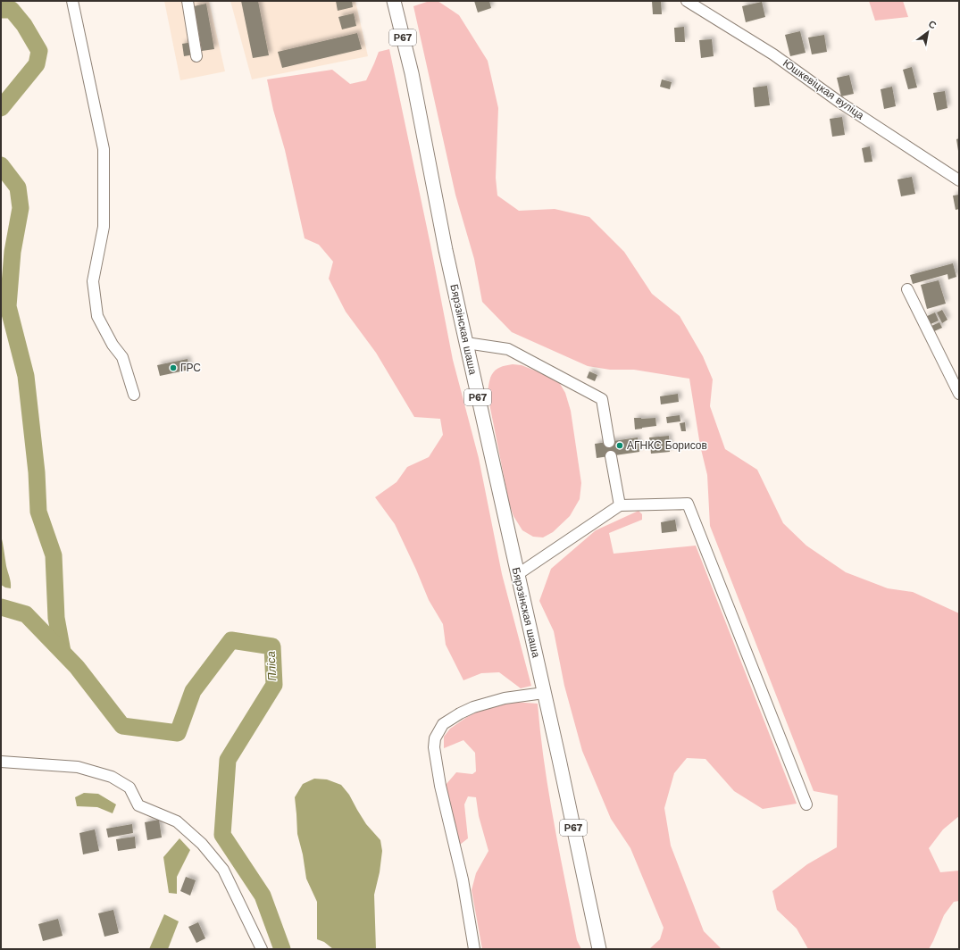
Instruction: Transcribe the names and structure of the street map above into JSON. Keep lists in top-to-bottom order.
{
  "streets": {
    "main road": ["Р67", "Бярэзінская шаша"],
    "street": ["Юшкевіцкая вуліца"]
  },
  "water": ["Пліса"],
  "places": ["ГРС", "АГНКС Борисов"],
  "north": "top right"
}
